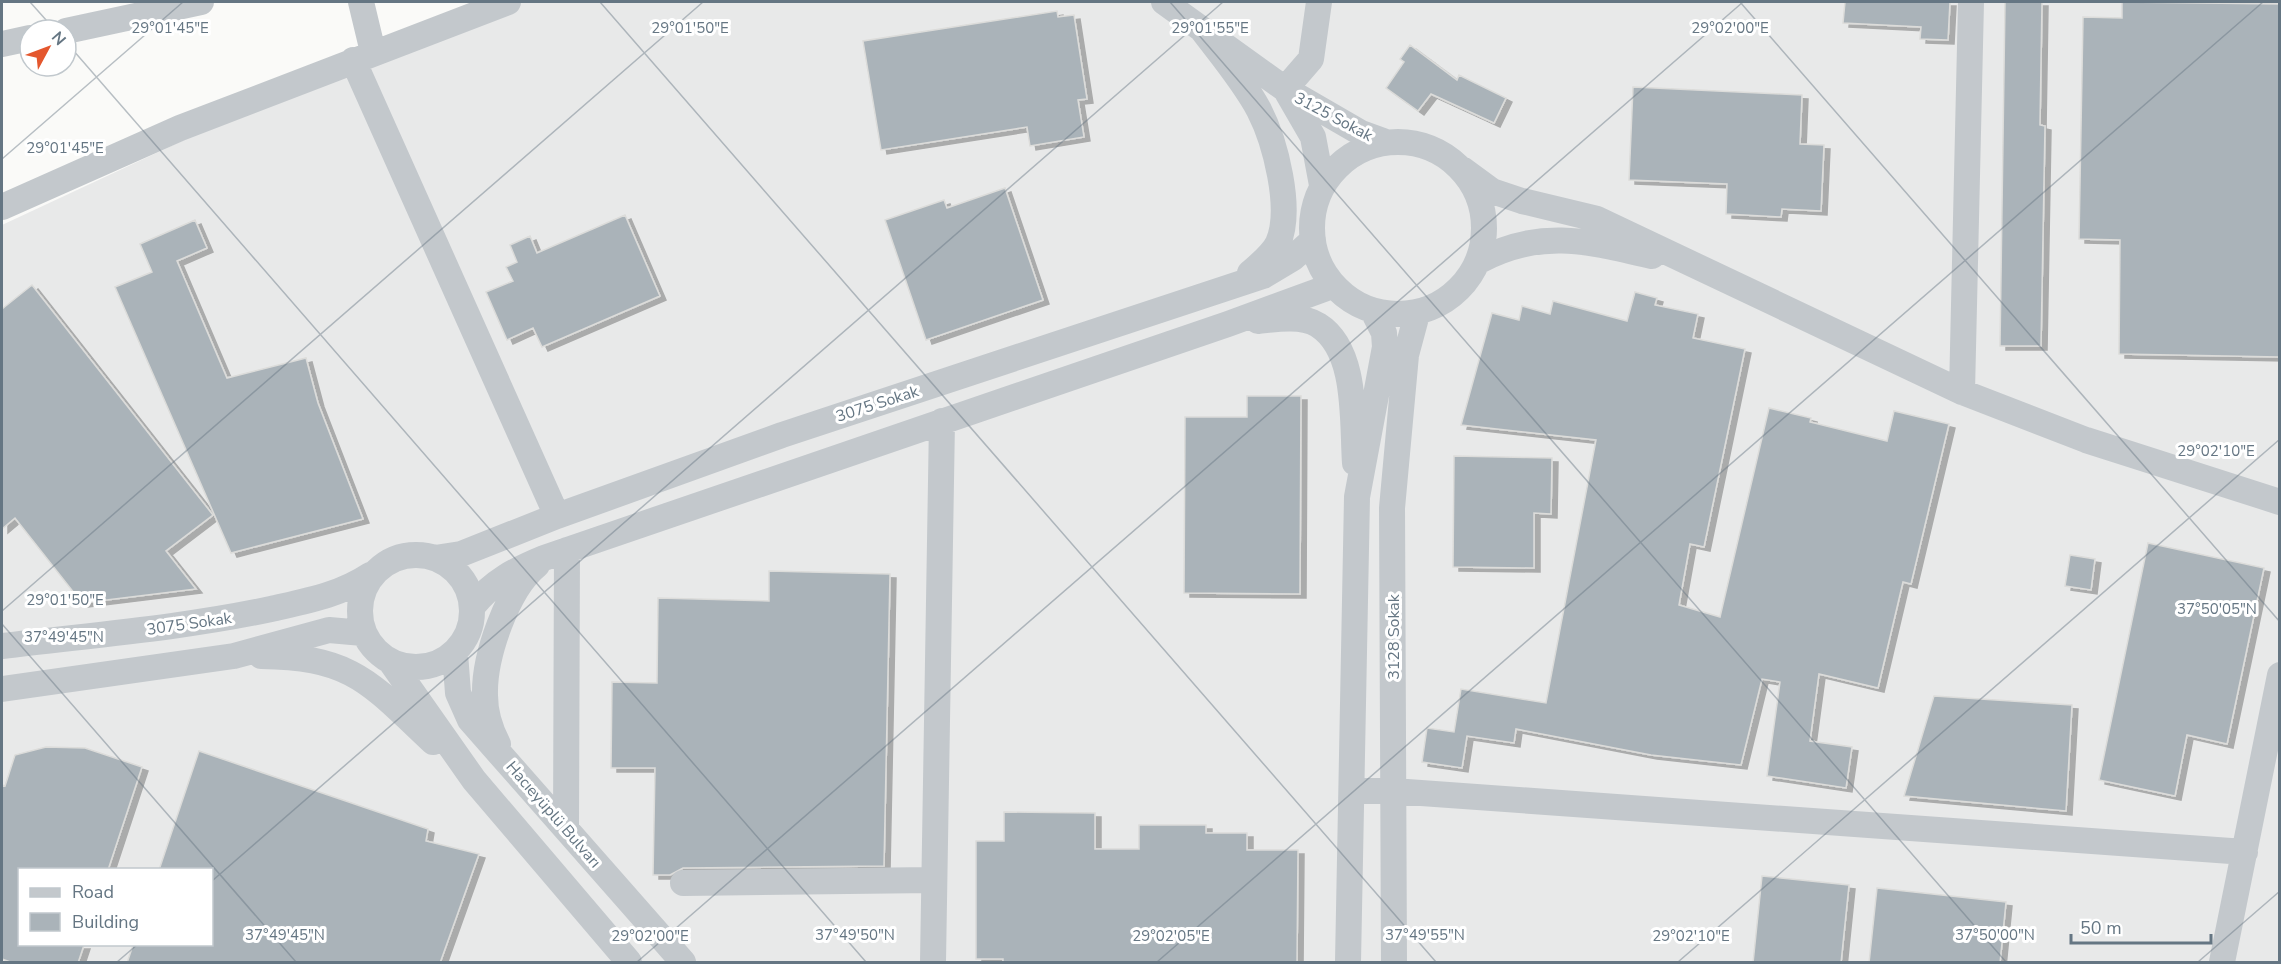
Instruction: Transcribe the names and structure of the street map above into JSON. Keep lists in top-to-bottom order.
{
  "streets": {
    "street": [
      "3125 Sokak",
      "3075 Sokak",
      "3128 Sokak",
      "Hacıeyüplü Bulvarı"
    ]
  },
  "crossings": [
    ["3125 Sokak", "3075 Sokak"],
    ["3125 Sokak", "3128 Sokak"],
    ["3075 Sokak", "3128 Sokak"],
    ["3075 Sokak", "Hacıeyüplü Bulvarı"]
  ],
  "legend": ["Road", "Building"],
  "scale_bar": "50 m",
  "north": "top right",
  "coordinates": [
    "29°01'45\"E",
    "29°01'50\"E",
    "29°01'55\"E",
    "29°02'00\"E",
    "29°02'10\"E",
    "37°50'05\"N",
    "37°49'45\"N",
    "37°49'50\"N",
    "37°49'55\"N",
    "37°50'00\"N",
    "29°02'05\"E"
  ]
}
